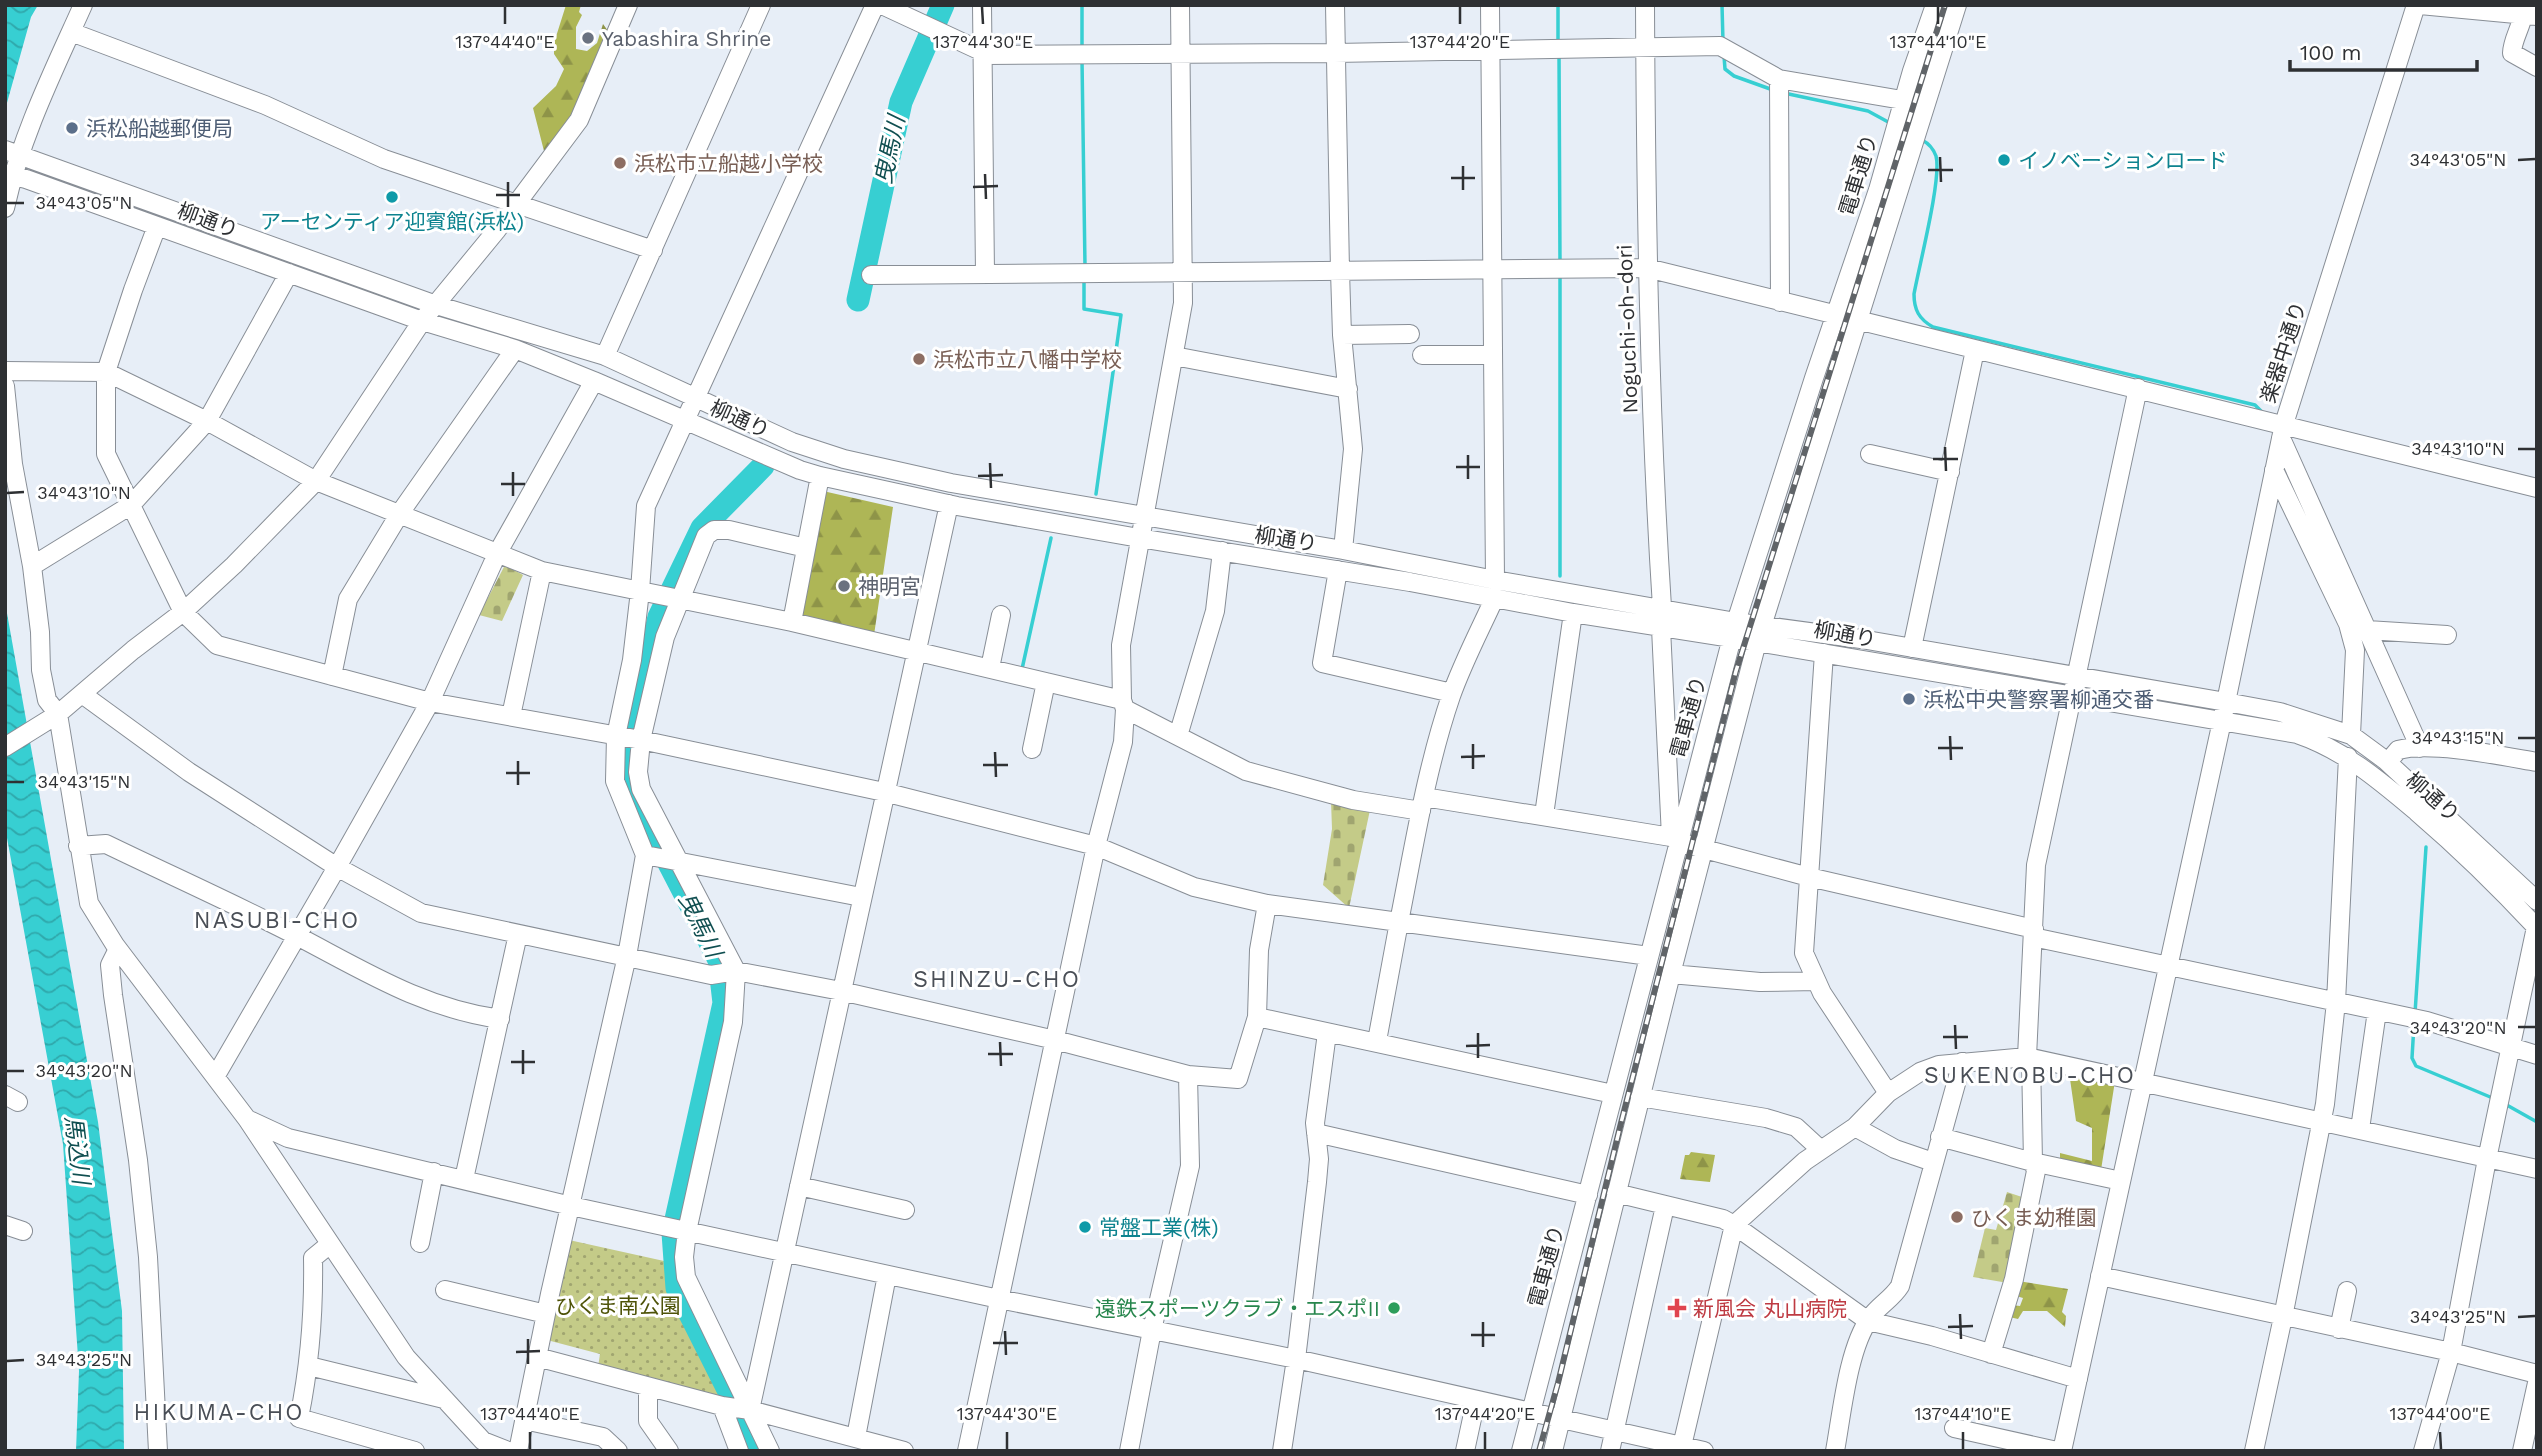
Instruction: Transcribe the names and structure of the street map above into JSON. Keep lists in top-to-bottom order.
{
  "streets": {
    "street": [
      "電車通り",
      "柳通り",
      "Noguchi-oh-dori",
      "楽器中通り"
    ]
  },
  "crossings": [
    ["電車通り", "柳通り"],
    ["柳通り", "Noguchi-oh-dori"],
    ["柳通り", "楽器中通り"]
  ],
  "districts": [
    "NASUBI-CHO",
    "SHINZU-CHO",
    "SUKENOBU-CHO",
    "HIKUMA-CHO"
  ],
  "water": ["曳馬川", "馬込川"],
  "parks": ["ひくま南公園"],
  "places": {
    "other": [
      "Yabashira Shrine",
      "浜松船越郵便局",
      "イノベーションロード",
      "浜松市立船越小学校",
      "アーセンティア迎賓館(浜松)",
      "浜松市立八幡中学校",
      "神明宮",
      "浜松中央警察署柳通交番",
      "ひくま幼稚園",
      "常盤工業(株)",
      "遠鉄スポーツクラブ・エスポII"
    ],
    "health": ["新風会 丸山病院"]
  },
  "scale_bar": "100 m",
  "coordinates": [
    "137°44'40\"E",
    "137°44'30\"E",
    "137°44'20\"E",
    "137°44'10\"E",
    "34°43'05\"N",
    "34°43'10\"N",
    "34°43'15\"N",
    "34°43'20\"N",
    "34°43'25\"N",
    "137°44'00\"E"
  ]
}
